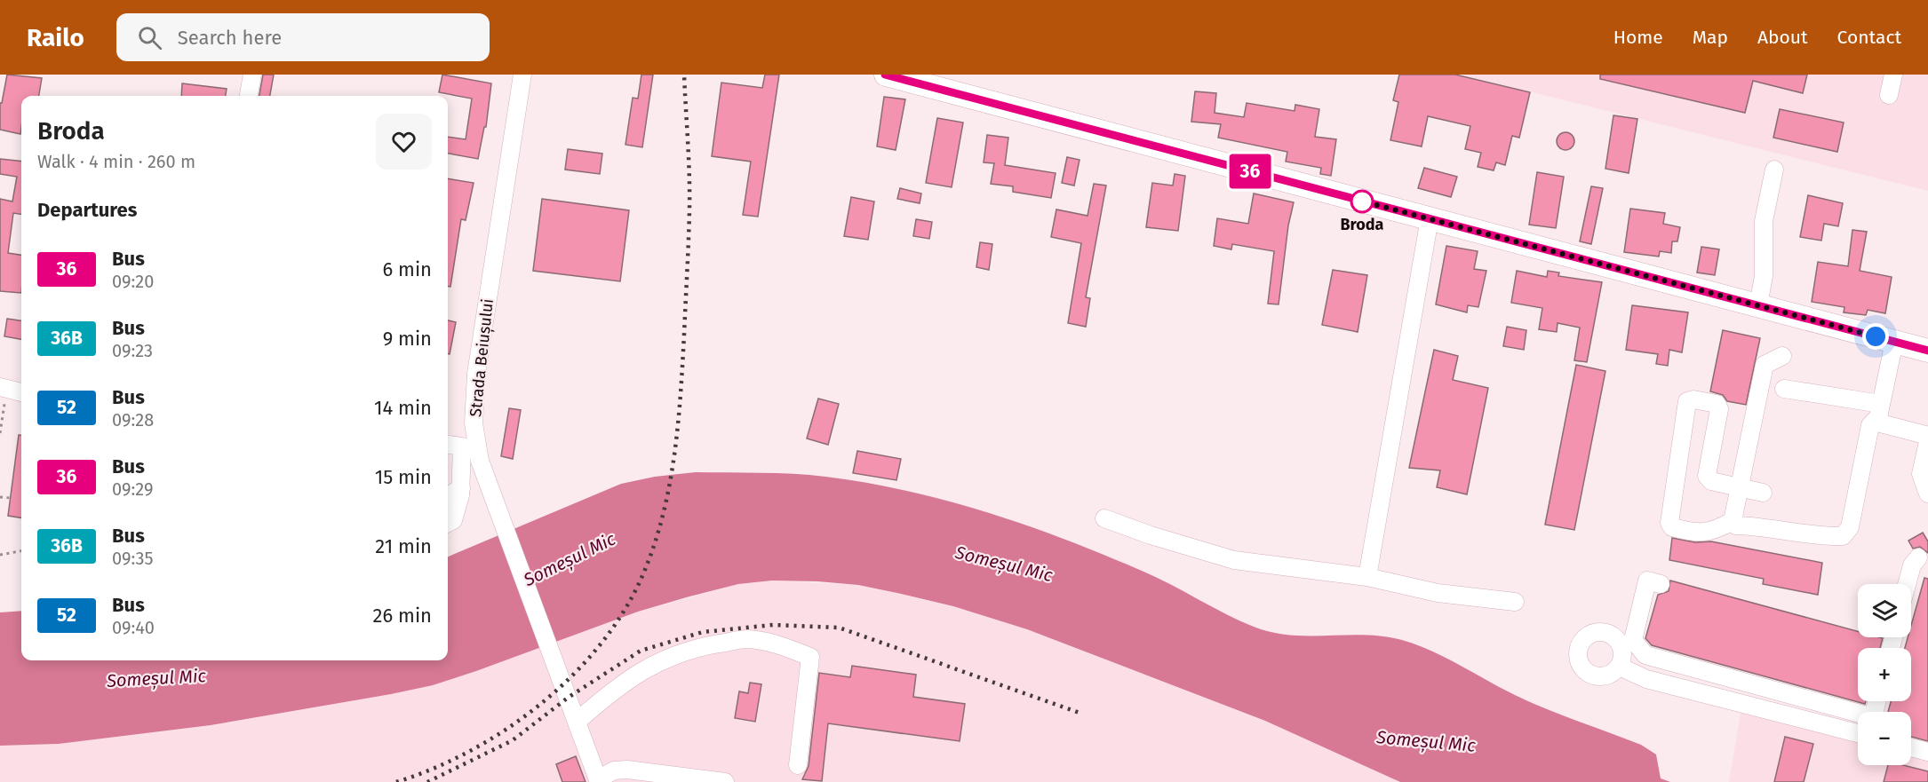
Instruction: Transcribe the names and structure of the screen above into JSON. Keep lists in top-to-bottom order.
{
  "streets": {
    "street": ["Strada Beiușului"]
  },
  "water": ["Someșul Mic"],
  "places": ["Broda"],
  "lines": ["bus line 36"],
  "page": {
    "header": "Railo",
    "search": "Search here",
    "nav": [
      "Home",
      "Map",
      "About",
      "Contact"
    ],
    "on_map": "36",
    "heading": [
      ["Broda", "Walk · 4 min · 260 m"],
      "Departures"
    ],
    "list": [
      {
        "mark": "36",
        "name": "Bus",
        "note": "09:20",
        "value": "6 min"
      },
      {
        "mark": "36B",
        "name": "Bus",
        "note": "09:23",
        "value": "9 min"
      },
      {
        "mark": "52",
        "name": "Bus",
        "note": "09:28",
        "value": "14 min"
      },
      {
        "mark": "36",
        "name": "Bus",
        "note": "09:29",
        "value": "15 min"
      },
      {
        "mark": "36B",
        "name": "Bus",
        "note": "09:35",
        "value": "21 min"
      },
      {
        "mark": "52",
        "name": "Bus",
        "note": "09:40",
        "value": "26 min"
      }
    ],
    "map_buttons": ["+", "−"]
  }
}
